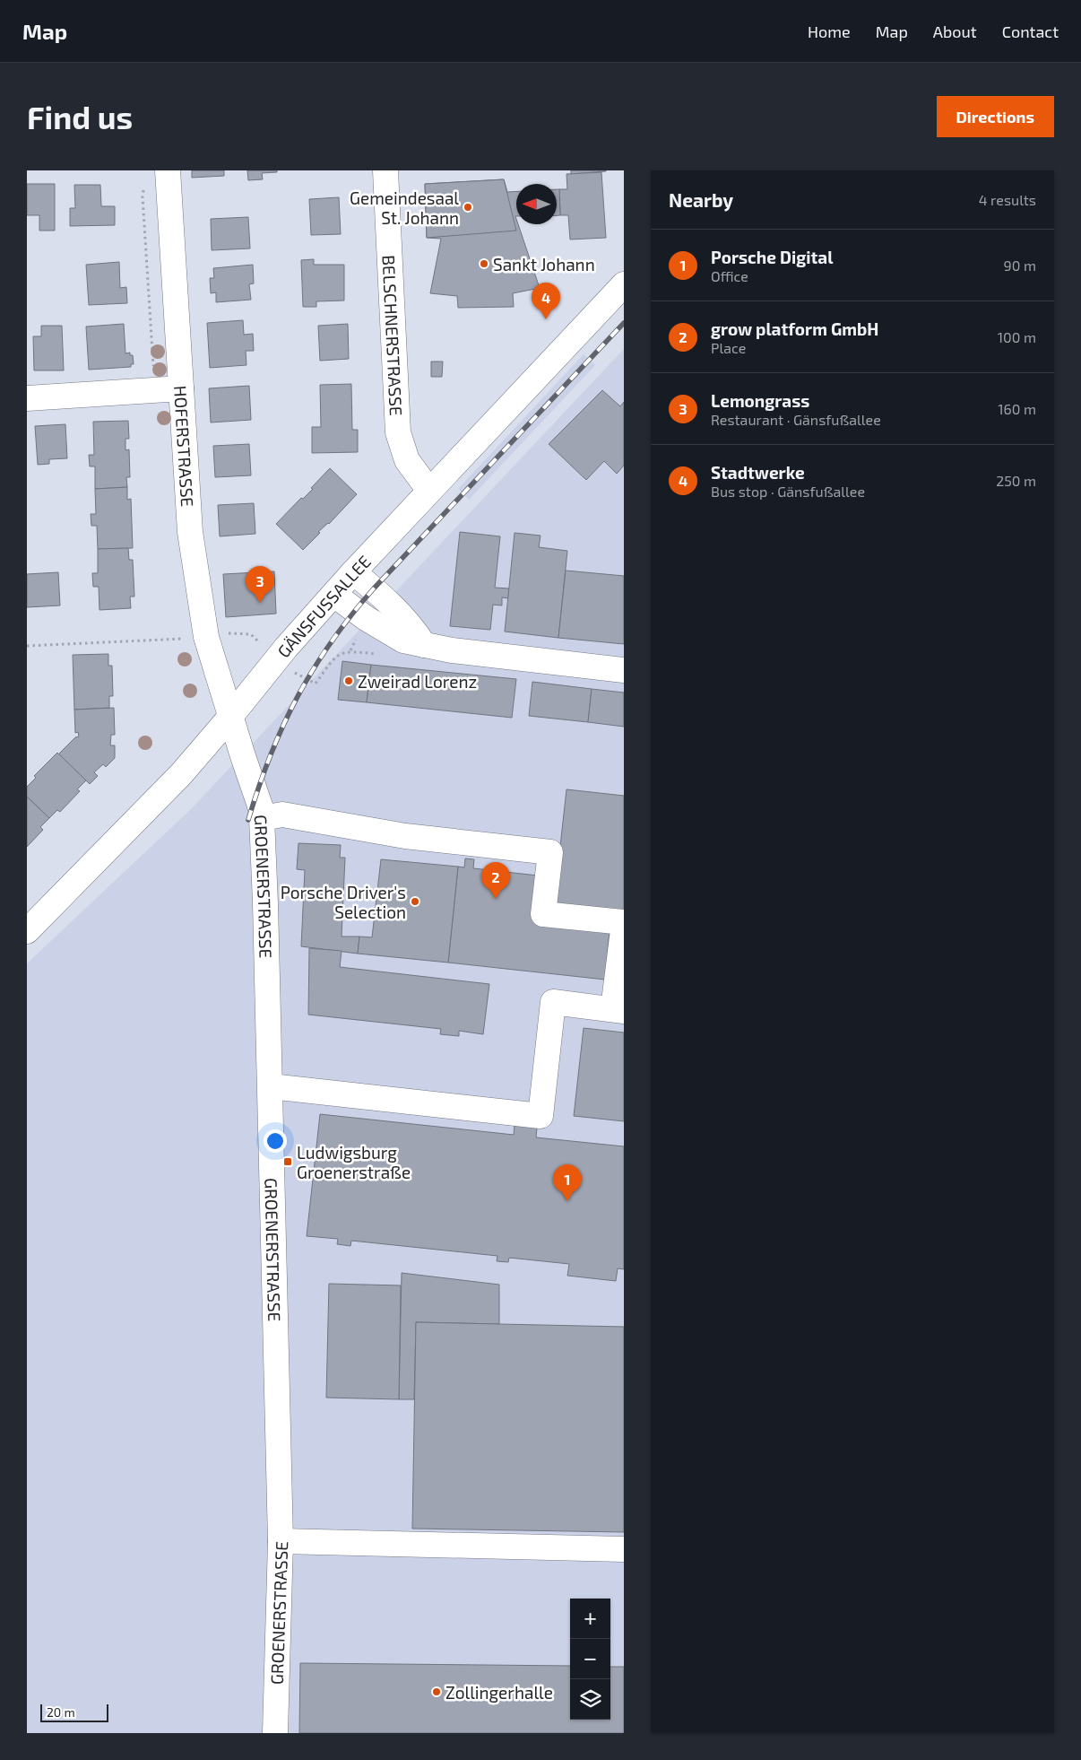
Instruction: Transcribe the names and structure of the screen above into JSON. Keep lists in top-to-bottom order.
{
  "streets": {
    "street": [
      "BELSCHNERSTRASSE",
      "HOFERSTRASSE",
      "GÄNSFUSSALLEE",
      "GROENERSTRASSE"
    ]
  },
  "crossings": [
    ["BELSCHNERSTRASSE", "GÄNSFUSSALLEE"],
    ["HOFERSTRASSE", "GÄNSFUSSALLEE"],
    ["HOFERSTRASSE", "GROENERSTRASSE"],
    ["GÄNSFUSSALLEE", "GROENERSTRASSE"]
  ],
  "places": {
    "other": [
      "Gemeindesaal St. Johann",
      "Sankt Johann",
      "Zweirad Lorenz",
      "Porsche Driver's Selection",
      "Zollingerhalle"
    ],
    "transit": ["Ludwigsburg Groenerstraße"]
  },
  "scale_bar": "20 m",
  "north": "left",
  "page": {
    "header": "Map",
    "nav": [
      "Home",
      "Map",
      "About",
      "Contact"
    ],
    "buttons": "Directions",
    "title": "Find us",
    "heading": ["Nearby", "4 results"],
    "list": [
      {
        "mark": "1",
        "name": "Porsche Digital",
        "note": "Office",
        "value": "90 m"
      },
      {
        "mark": "2",
        "name": "grow platform GmbH",
        "note": "Place",
        "value": "100 m"
      },
      {
        "mark": "3",
        "name": "Lemongrass",
        "note": "Restaurant · Gänsfußallee",
        "value": "160 m"
      },
      {
        "mark": "4",
        "name": "Stadtwerke",
        "note": "Bus stop · Gänsfußallee",
        "value": "250 m"
      }
    ],
    "pins": [
      "4",
      "3",
      "2",
      "1"
    ],
    "map_buttons": ["+", "−"],
    "scale": "20 m"
  }
}
